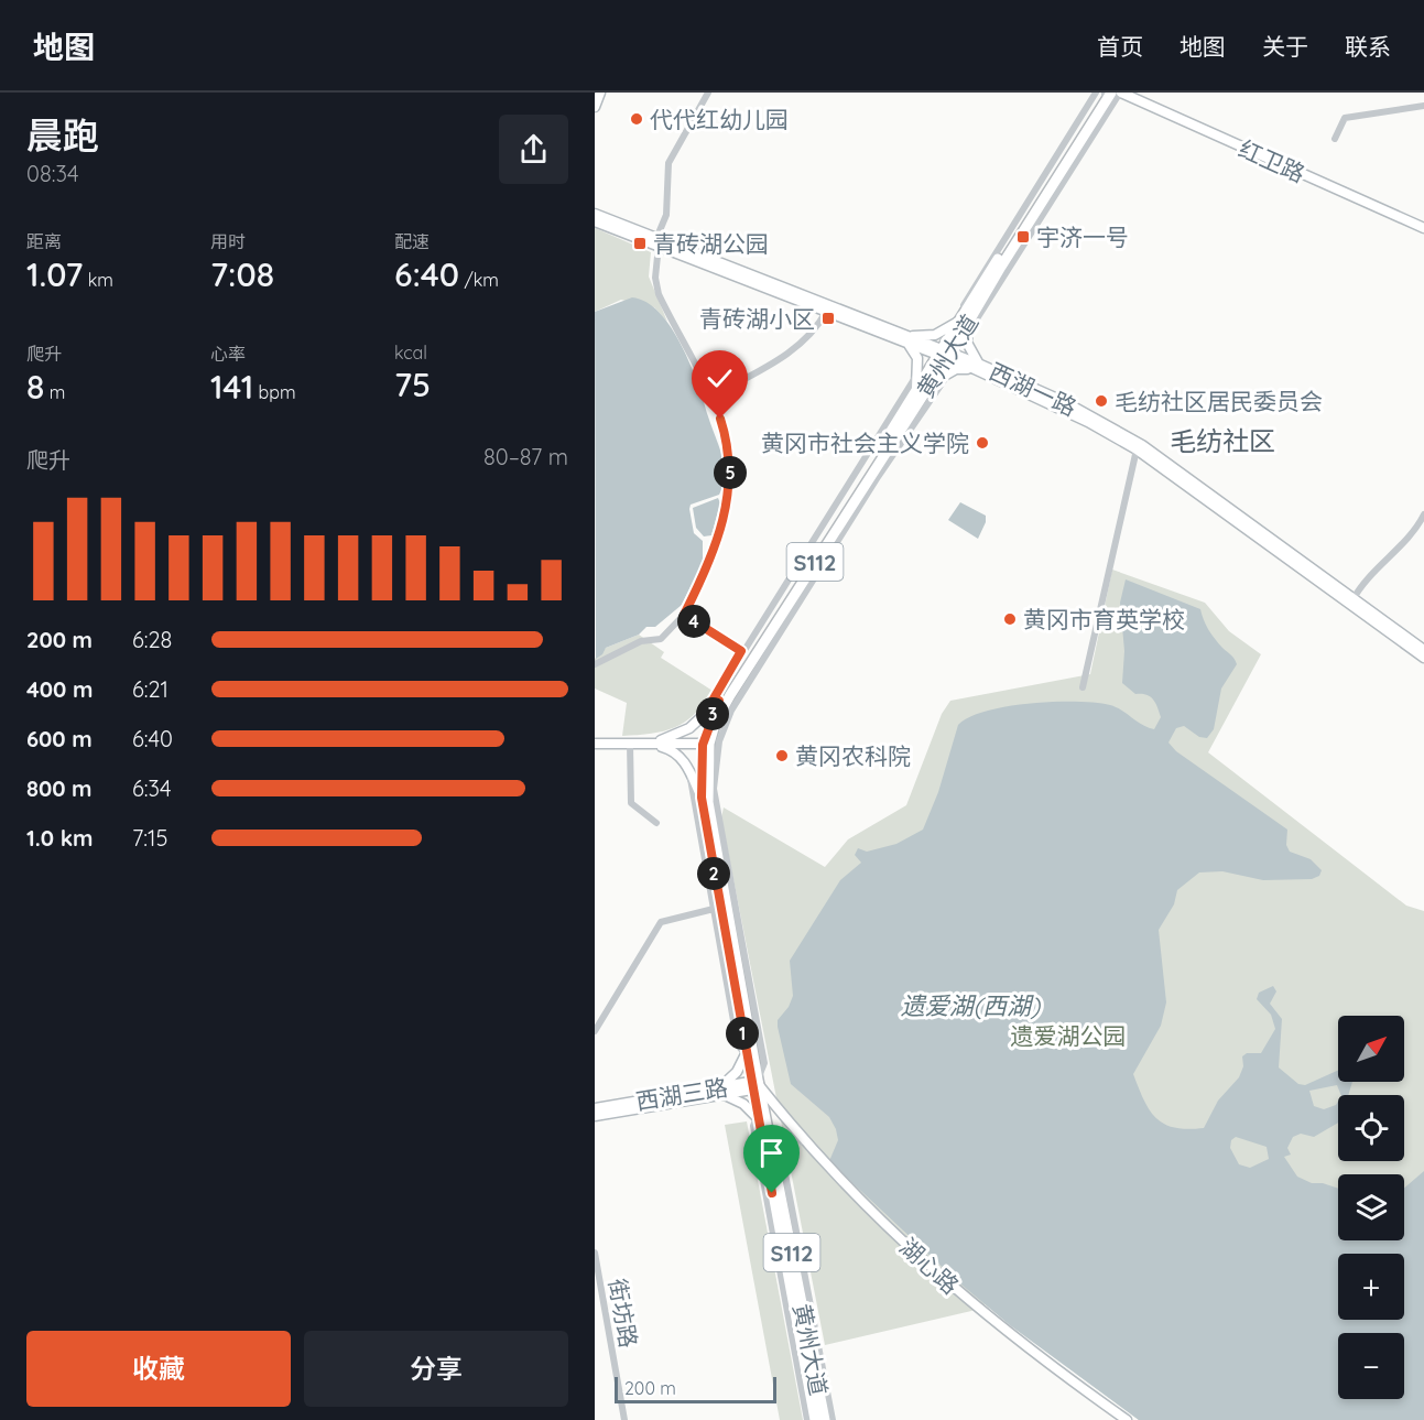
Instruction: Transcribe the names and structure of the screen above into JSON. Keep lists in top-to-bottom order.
{
  "streets": {
    "main road": [
      "红卫路",
      "黄州大道",
      "西湖一路",
      "S112",
      "西湖三路",
      "湖心路"
    ],
    "street": ["街坊路"]
  },
  "crossings": [
    ["黄州大道", "西湖一路"],
    ["黄州大道", "西湖三路"],
    ["黄州大道", "湖心路"],
    ["西湖三路", "湖心路"]
  ],
  "districts": ["毛纺社区"],
  "water": ["遗爱湖(西湖)"],
  "parks": ["遗爱湖公园"],
  "places": {
    "other": [
      "代代红幼儿园",
      "毛纺社区居民委员会",
      "黄冈市社会主义学院",
      "黄冈市育英学校",
      "黄冈农科院"
    ],
    "transit": ["宇济一号", "青砖湖公园", "青砖湖小区"]
  },
  "scale_bar": "200 m",
  "north": "top right",
  "page": {
    "header": "地图",
    "nav": [
      "首页",
      "地图",
      "关于",
      "联系"
    ],
    "heading": ["晨跑", "08:34"],
    "stats": [
      ["距离", "1.07 km"],
      ["用时", "7:08"],
      ["配速", "6:40 /km"],
      ["爬升", "8 m"],
      ["心率", "141 bpm"],
      ["kcal", "75"]
    ],
    "chart": ["爬升", "80–87 m"],
    "pins": [
      "5",
      "4",
      "3",
      "2",
      "1"
    ],
    "list": [
      {
        "name": "200 m",
        "note": "6:28"
      },
      {
        "name": "400 m",
        "note": "6:21"
      },
      {
        "name": "600 m",
        "note": "6:40"
      },
      {
        "name": "800 m",
        "note": "6:34"
      },
      {
        "name": "1.0 km",
        "note": "7:15"
      }
    ],
    "map_buttons": ["+", "−"],
    "buttons": ["收藏", "分享"],
    "scale": "200 m"
  }
}
